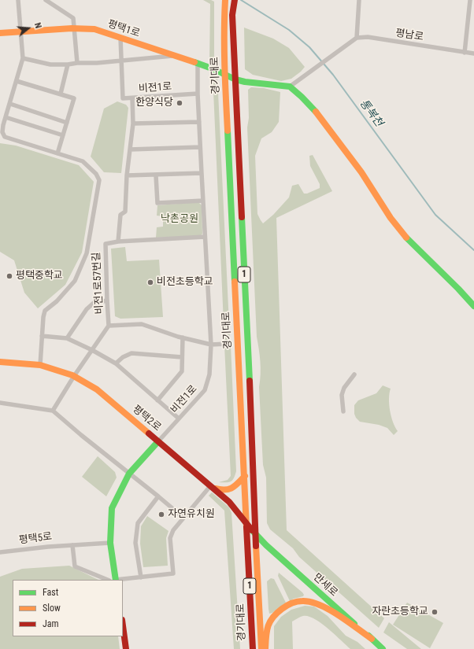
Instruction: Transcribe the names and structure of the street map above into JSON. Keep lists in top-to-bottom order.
{
  "streets": {
    "main road": [
      "평택1로",
      "경기대로",
      "1",
      "평택2로",
      "만세로"
    ],
    "street": [
      "평남로",
      "비전1로",
      "비전1로57번길",
      "평택5로"
    ]
  },
  "crossings": [
    ["평택1로", "경기대로"],
    ["경기대로", "평택2로"],
    ["경기대로", "만세로"],
    ["비전1로", "평택2로"],
    ["비전1로57번길", "평택2로"],
    ["평택2로", "만세로"]
  ],
  "water": ["통복천"],
  "parks": ["낙촌공원"],
  "places": [
    "한양식당",
    "평택중학교",
    "비전초등학교",
    "자연유치원",
    "자란초등학교"
  ],
  "legend": ["Fast", "Slow", "Jam"],
  "north": "right"
}
